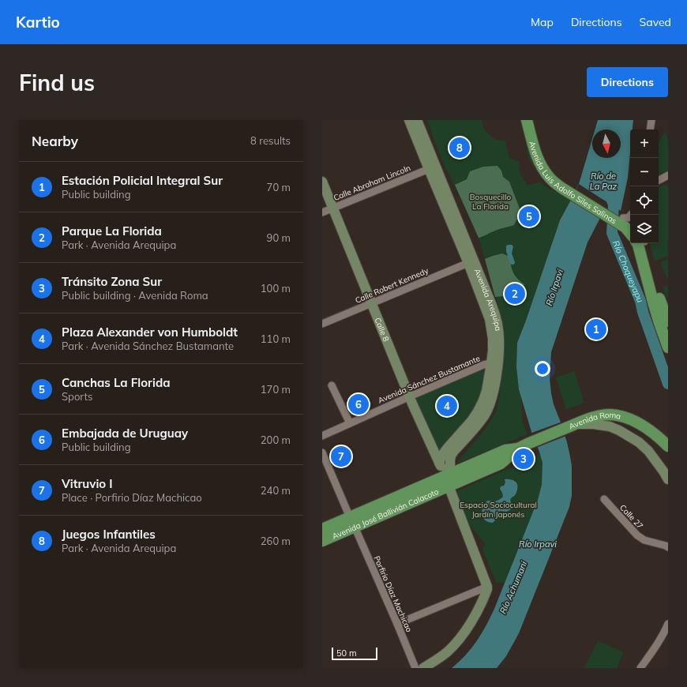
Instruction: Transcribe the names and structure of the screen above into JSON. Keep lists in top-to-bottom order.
{
  "streets": {
    "main road": [
      "Avenida Luis Adolfo Siles Salinas",
      "Avenida Arequipa",
      "Calle 8",
      "Avenida Roma",
      "Avenida José Ballivián Calacoto"
    ],
    "street": [
      "Calle Abraham Lincoln",
      "Calle Robert Kennedy",
      "Avenida Sánchez Bustamante",
      "Calle 27",
      "Porfirio Díaz Machicao"
    ]
  },
  "crossings": [
    ["Calle Abraham Lincoln", "Avenida Arequipa"],
    ["Calle Abraham Lincoln", "Calle 8"],
    ["Calle Robert Kennedy", "Avenida Arequipa"],
    ["Calle Robert Kennedy", "Calle 8"],
    ["Avenida Arequipa", "Calle 8"],
    ["Avenida Arequipa", "Avenida Sánchez Bustamante"],
    ["Avenida Arequipa", "Avenida Roma"],
    ["Avenida Arequipa", "Avenida José Ballivián Calacoto"],
    ["Calle 8", "Avenida Sánchez Bustamante"],
    ["Calle 8", "Avenida Roma"],
    ["Calle 8", "Avenida José Ballivián Calacoto"],
    ["Avenida Roma", "Avenida José Ballivián Calacoto"],
    ["Avenida José Ballivián Calacoto", "Porfirio Díaz Machicao"]
  ],
  "water": [
    "Río de La Paz",
    "Río Choqueyapu",
    "Río Irpavi",
    "Río Achumani"
  ],
  "parks": ["Bosquecillo La Florida", "Espacio Sociocultural Jardín Japonés"],
  "scale_bar": "50 m",
  "north": "bottom",
  "page": {
    "header": "Kartio",
    "nav": ["Map", "Directions", "Saved"],
    "buttons": "Directions",
    "title": "Find us",
    "heading": ["Nearby", "8 results"],
    "map_buttons": ["+", "−"],
    "pins": [
      "8",
      "5",
      "2",
      "1",
      "6",
      "4",
      "7",
      "3"
    ],
    "list": [
      {
        "mark": "1",
        "name": "Estación Policial Integral Sur",
        "note": "Public building",
        "value": "70 m"
      },
      {
        "mark": "2",
        "name": "Parque La Florida",
        "note": "Park · Avenida Arequipa",
        "value": "90 m"
      },
      {
        "mark": "3",
        "name": "Tránsito Zona Sur",
        "note": "Public building · Avenida Roma",
        "value": "100 m"
      },
      {
        "mark": "4",
        "name": "Plaza Alexander von Humboldt",
        "note": "Park · Avenida Sánchez Bustamante",
        "value": "110 m"
      },
      {
        "mark": "5",
        "name": "Canchas La Florida",
        "note": "Sports",
        "value": "170 m"
      },
      {
        "mark": "6",
        "name": "Embajada de Uruguay",
        "note": "Public building",
        "value": "200 m"
      },
      {
        "mark": "7",
        "name": "Vitruvio I",
        "note": "Place · Porfirio Díaz Machicao",
        "value": "240 m"
      },
      {
        "mark": "8",
        "name": "Juegos Infantiles",
        "note": "Park · Avenida Arequipa",
        "value": "260 m"
      }
    ],
    "scale": "50 m"
  }
}
